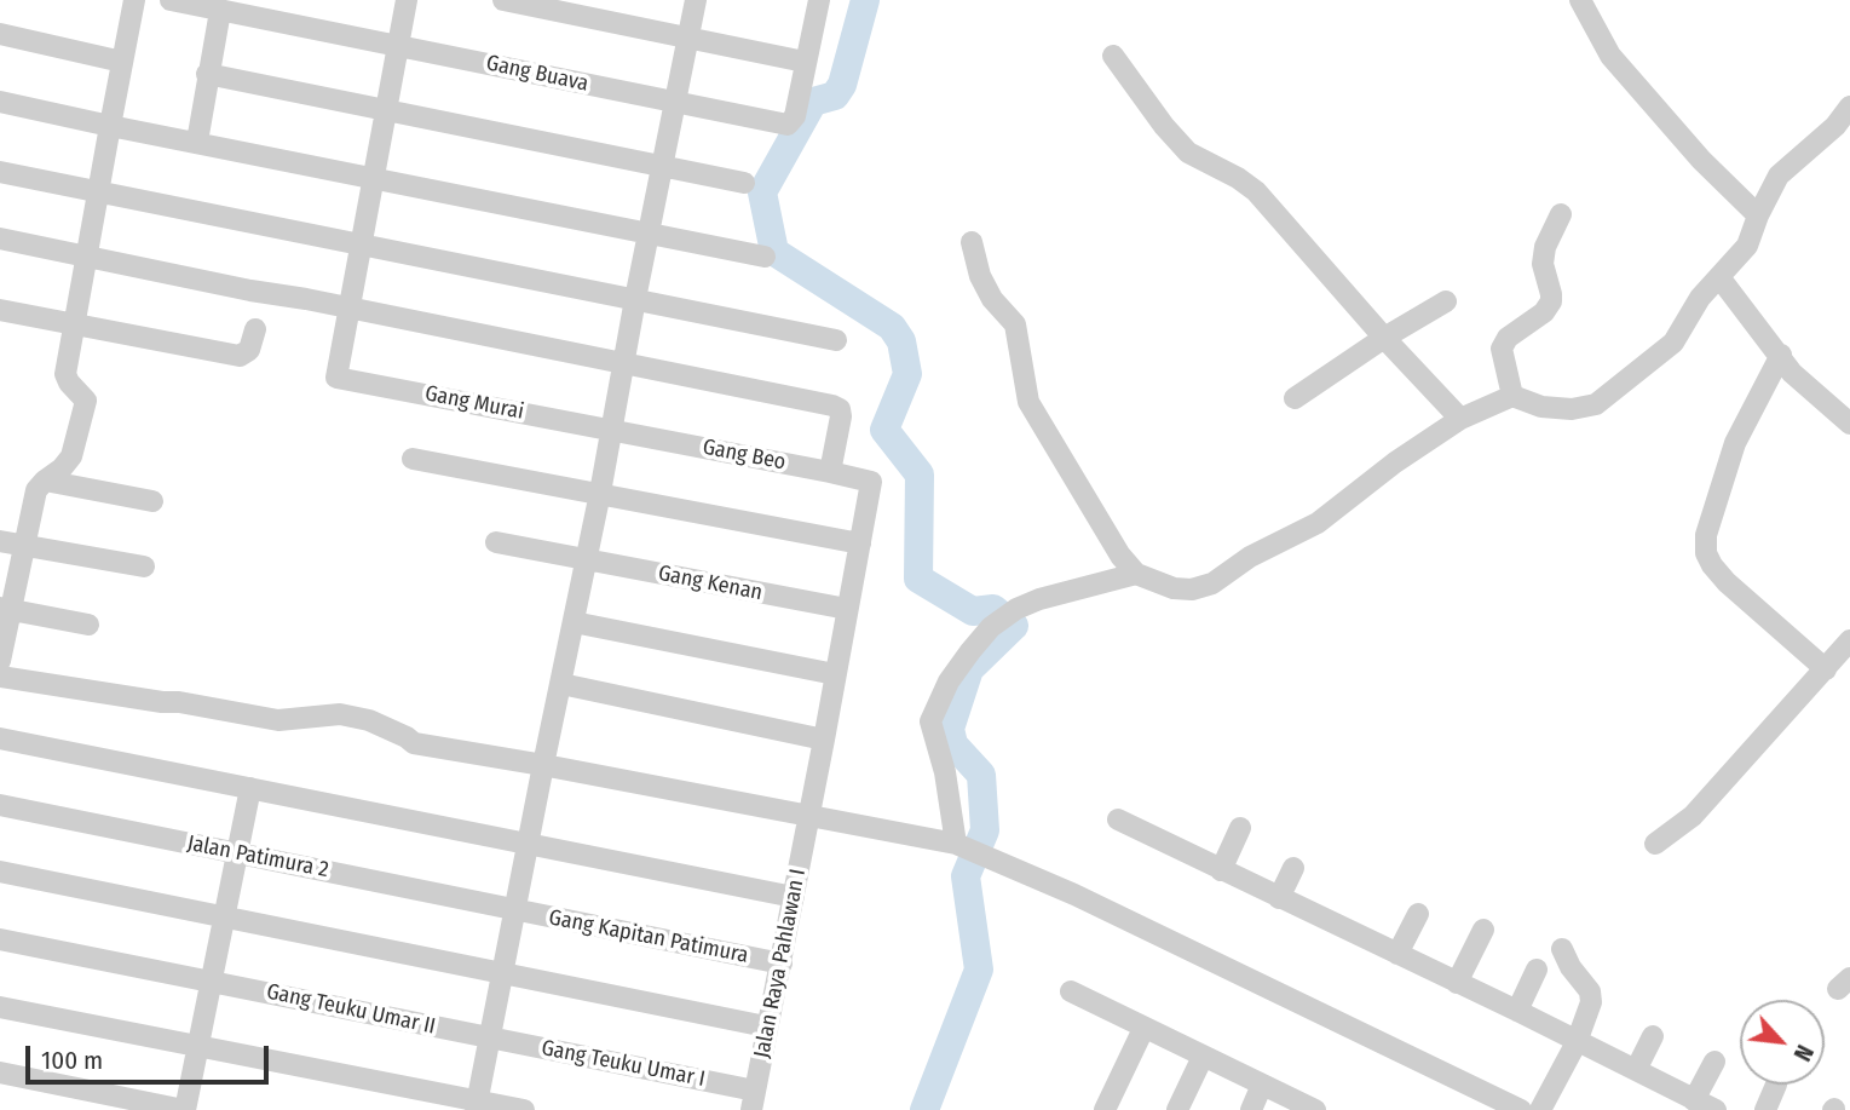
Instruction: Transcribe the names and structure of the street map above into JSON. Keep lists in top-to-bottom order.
{
  "streets": {
    "street": [
      "Gang Buava",
      "Gang Murai",
      "Gang Beo",
      "Gang Kenan",
      "Jalan Patimura 2",
      "Gang Kapitan Patimura",
      "Jalan Raya Pahlawan I",
      "Gang Teuku Umar II",
      "Gang Teuku Umar I"
    ]
  },
  "crossings": [
    ["Gang Murai", "Gang Beo"],
    ["Gang Beo", "Jalan Raya Pahlawan I"],
    ["Gang Kenan", "Jalan Raya Pahlawan I"],
    ["Jalan Patimura 2", "Gang Kapitan Patimura"],
    ["Gang Kapitan Patimura", "Jalan Raya Pahlawan I"],
    ["Jalan Raya Pahlawan I", "Gang Teuku Umar I"],
    ["Gang Teuku Umar II", "Gang Teuku Umar I"]
  ],
  "scale_bar": "100 m",
  "north": "bottom right"
}
